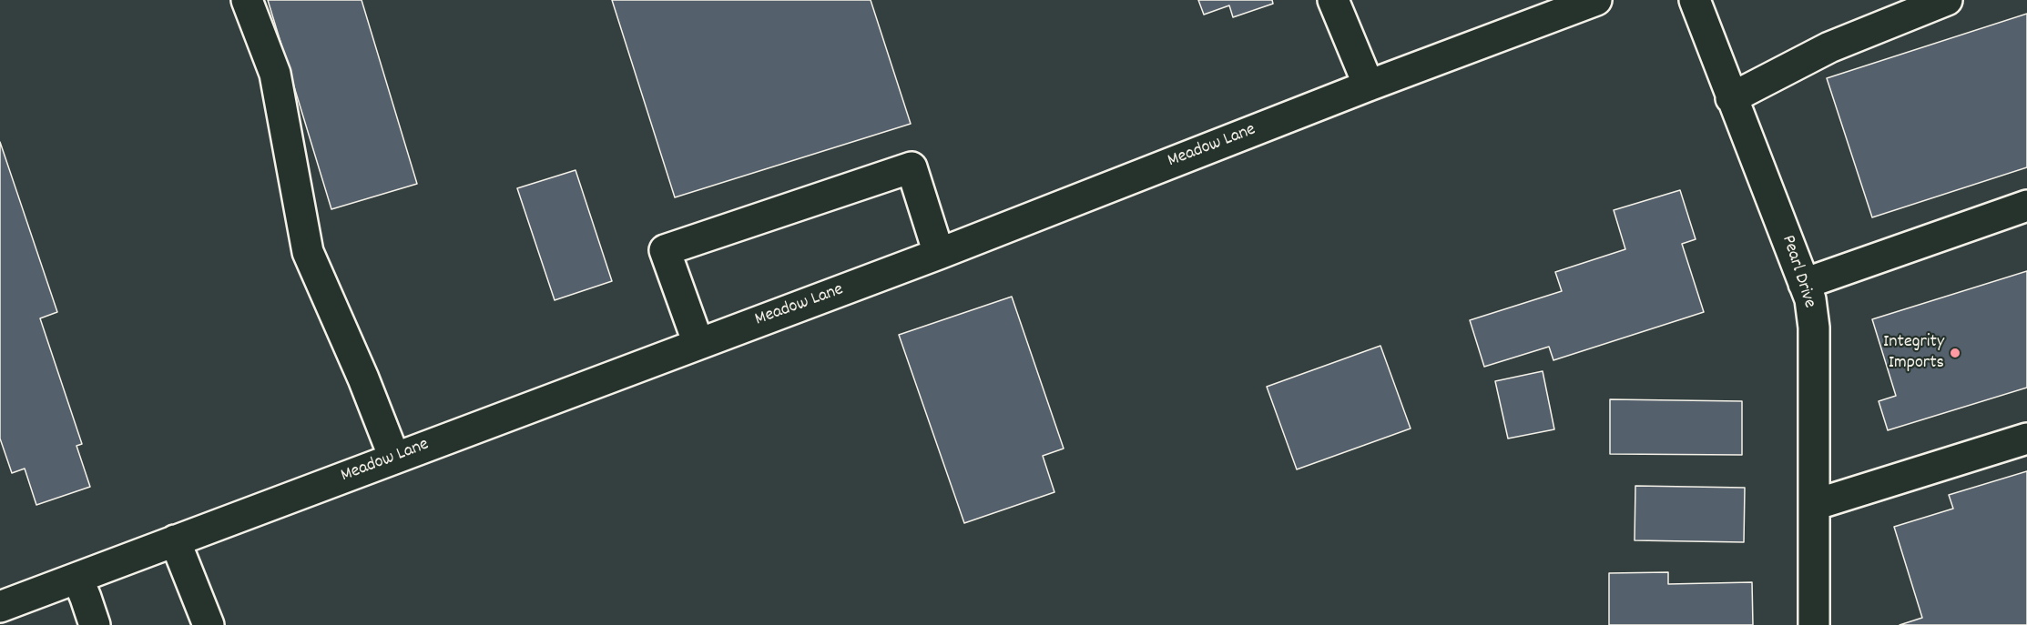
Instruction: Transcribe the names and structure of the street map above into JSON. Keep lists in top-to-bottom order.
{
  "streets": {
    "street": ["Meadow Lane", "Pearl Drive"]
  },
  "places": ["Integrity Imports"]
}
